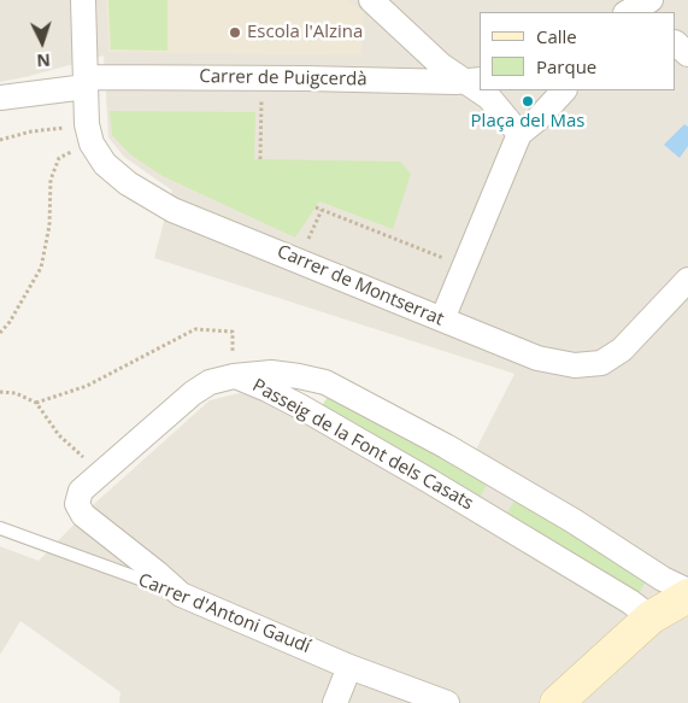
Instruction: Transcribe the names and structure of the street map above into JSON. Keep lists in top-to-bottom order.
{
  "streets": {
    "street": [
      "Carrer de Puigcerdà",
      "Carrer de Montserrat",
      "Passeig de la Font dels Casats",
      "Carrer d'Antoni Gaudí"
    ]
  },
  "crossings": [
    ["Passeig de la Font dels Casats", "Carrer d'Antoni Gaudí"]
  ],
  "places": ["Escola l'Alzina", "Plaça del Mas"],
  "legend": ["Calle", "Parque"],
  "north": "bottom"
}
